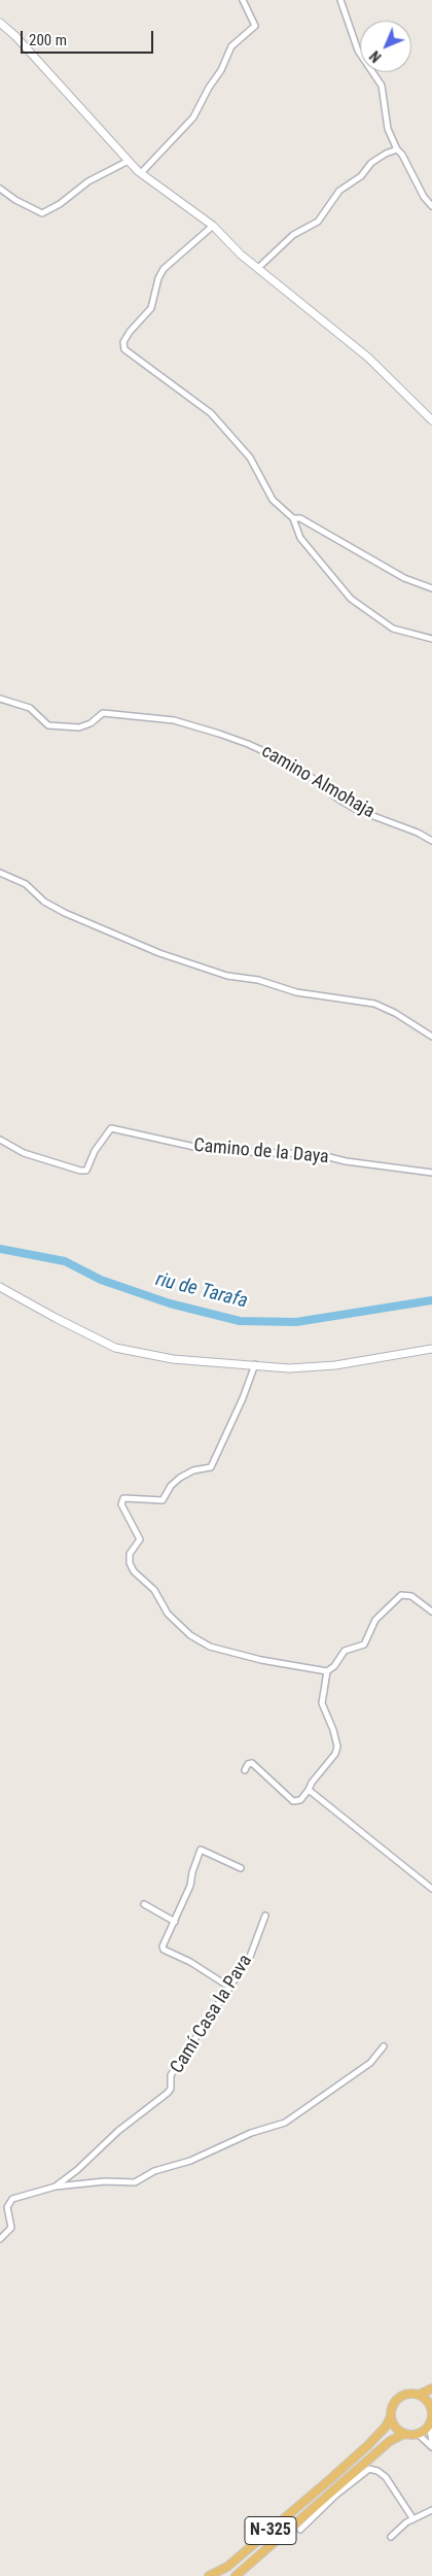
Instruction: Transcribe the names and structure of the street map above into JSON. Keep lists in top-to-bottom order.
{
  "streets": {
    "highway": ["N-325"],
    "street": ["camino Almohaja", "Camino de la Daya", "Camí Casa la Pava"]
  },
  "water": ["riu de Tarafa"],
  "scale_bar": "200 m",
  "north": "bottom left"
}
